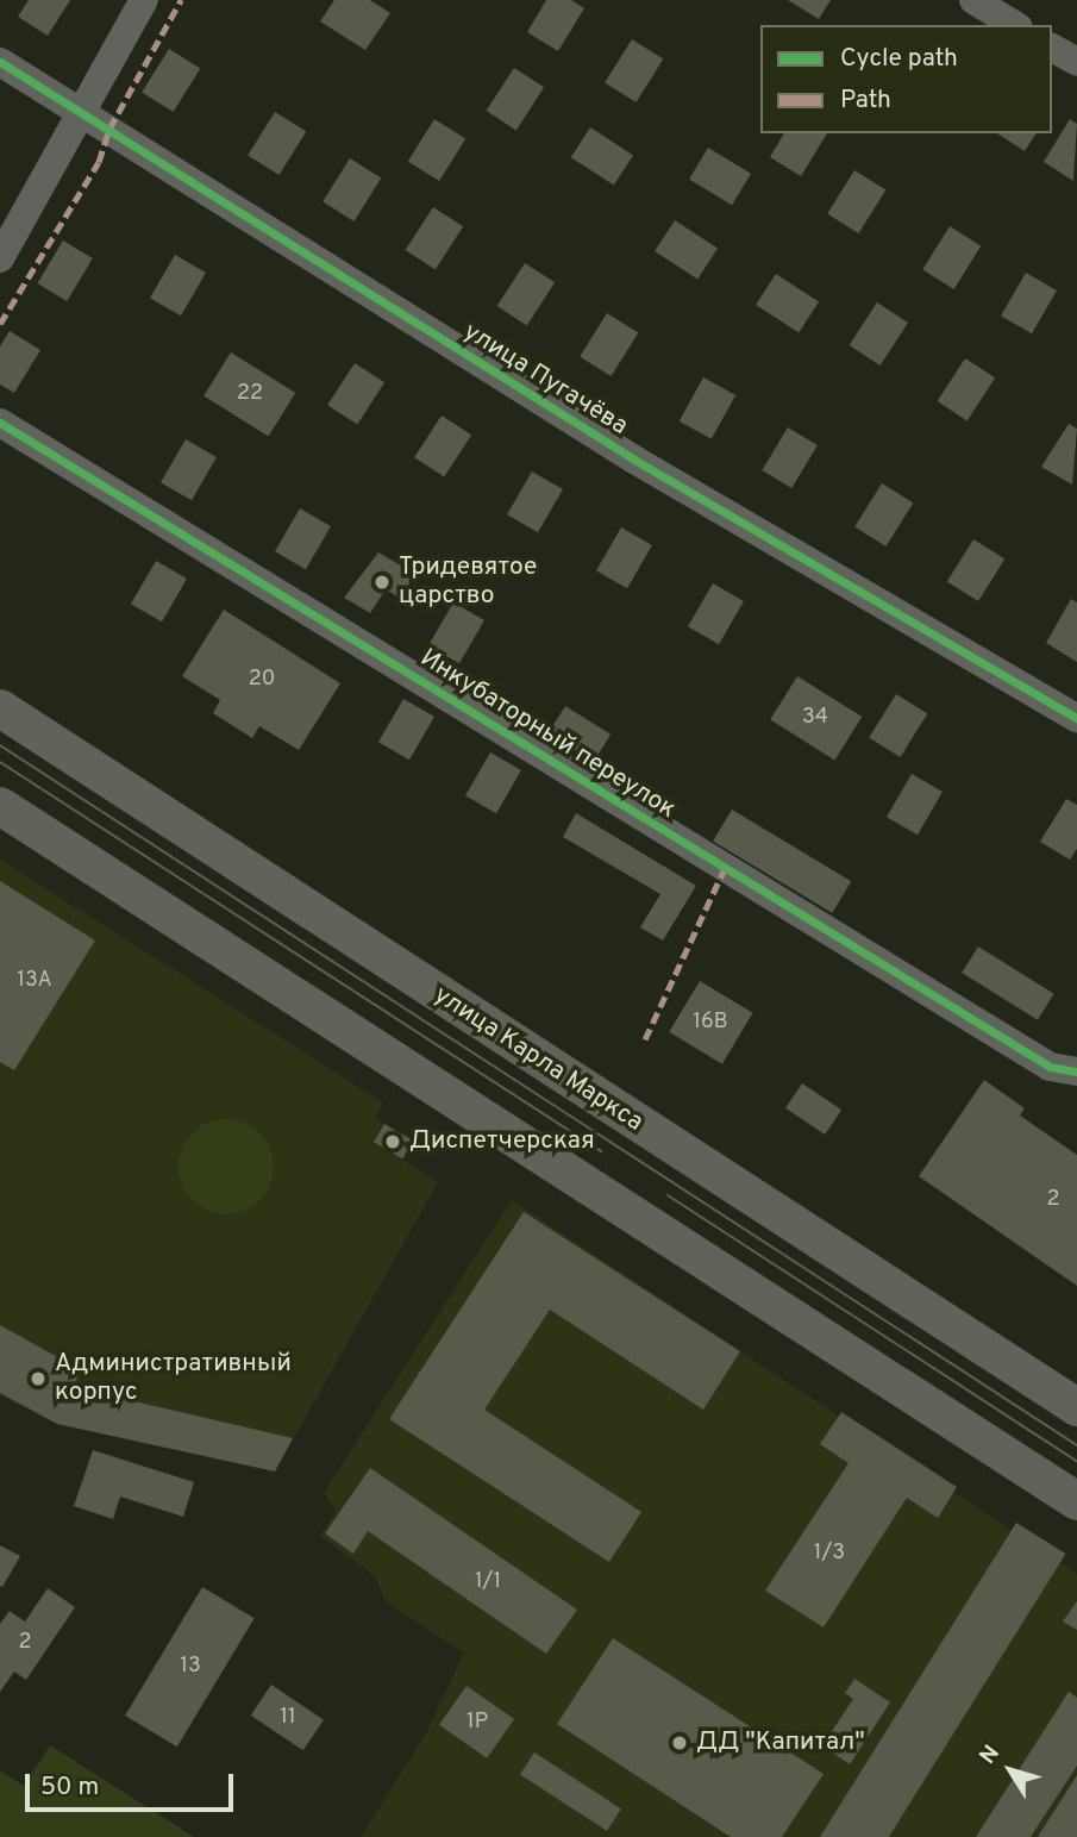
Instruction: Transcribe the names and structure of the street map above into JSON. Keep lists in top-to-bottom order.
{
  "streets": {
    "main road": ["улица Карла Маркса"],
    "street": ["улица Пугачёва", "Инкубаторный переулок"]
  },
  "places": [
    "Тридевятое царство",
    "Диспетчерская",
    "Административный корпус",
    "ДД \"Капитал\""
  ],
  "house_numbers": [
    "22",
    "20",
    "34",
    "13А",
    "16В",
    "2",
    "1/3",
    "1/1",
    "2",
    "13",
    "11",
    "1Р"
  ],
  "legend": ["Cycle path", "Path"],
  "scale_bar": "50 m",
  "north": "top left"
}
